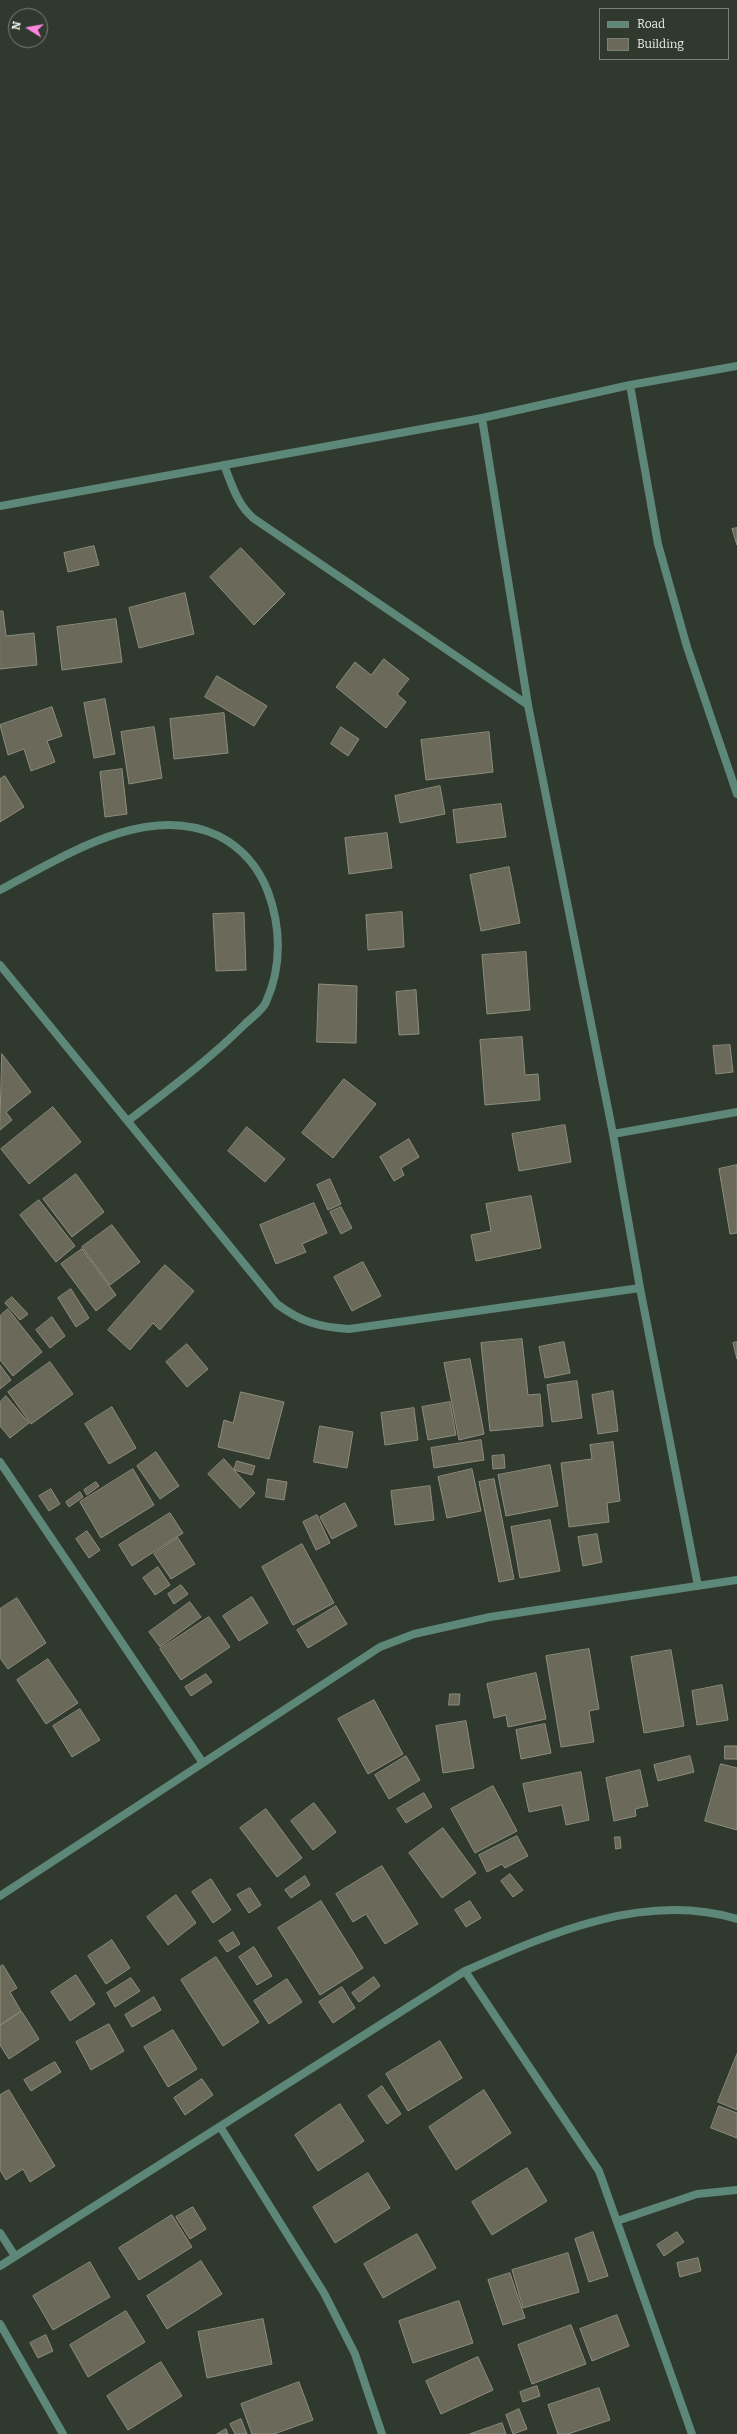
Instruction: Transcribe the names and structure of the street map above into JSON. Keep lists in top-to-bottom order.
{
  "legend": ["Road", "Building"],
  "north": "left"
}
